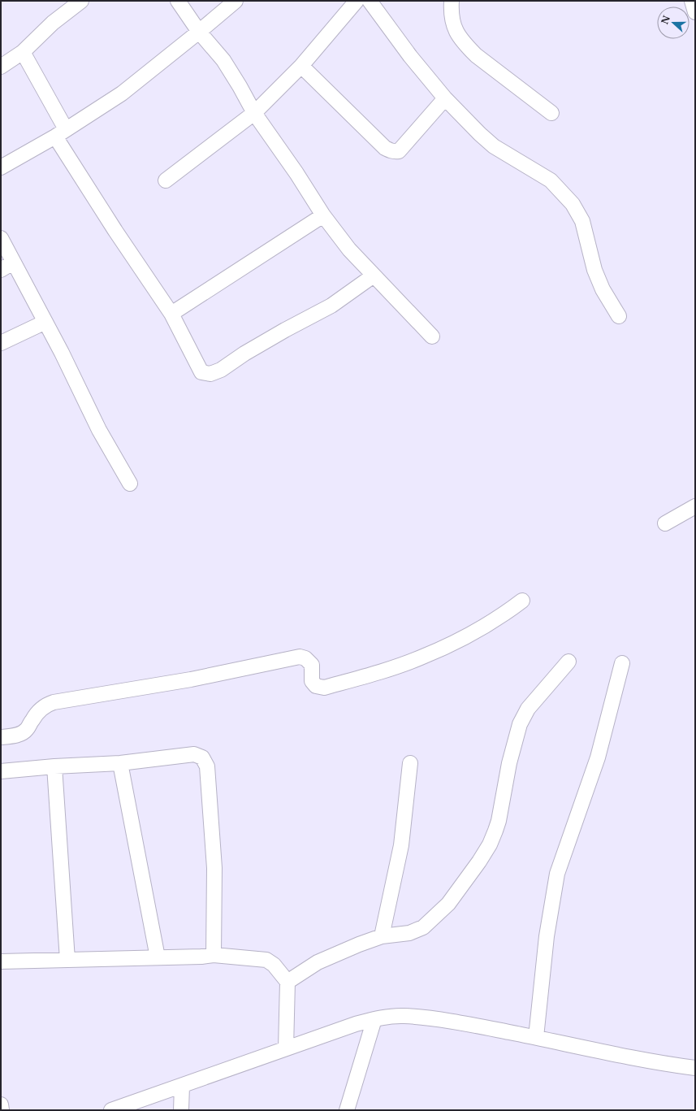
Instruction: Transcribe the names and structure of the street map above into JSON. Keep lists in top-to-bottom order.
{
  "north": "left"
}
